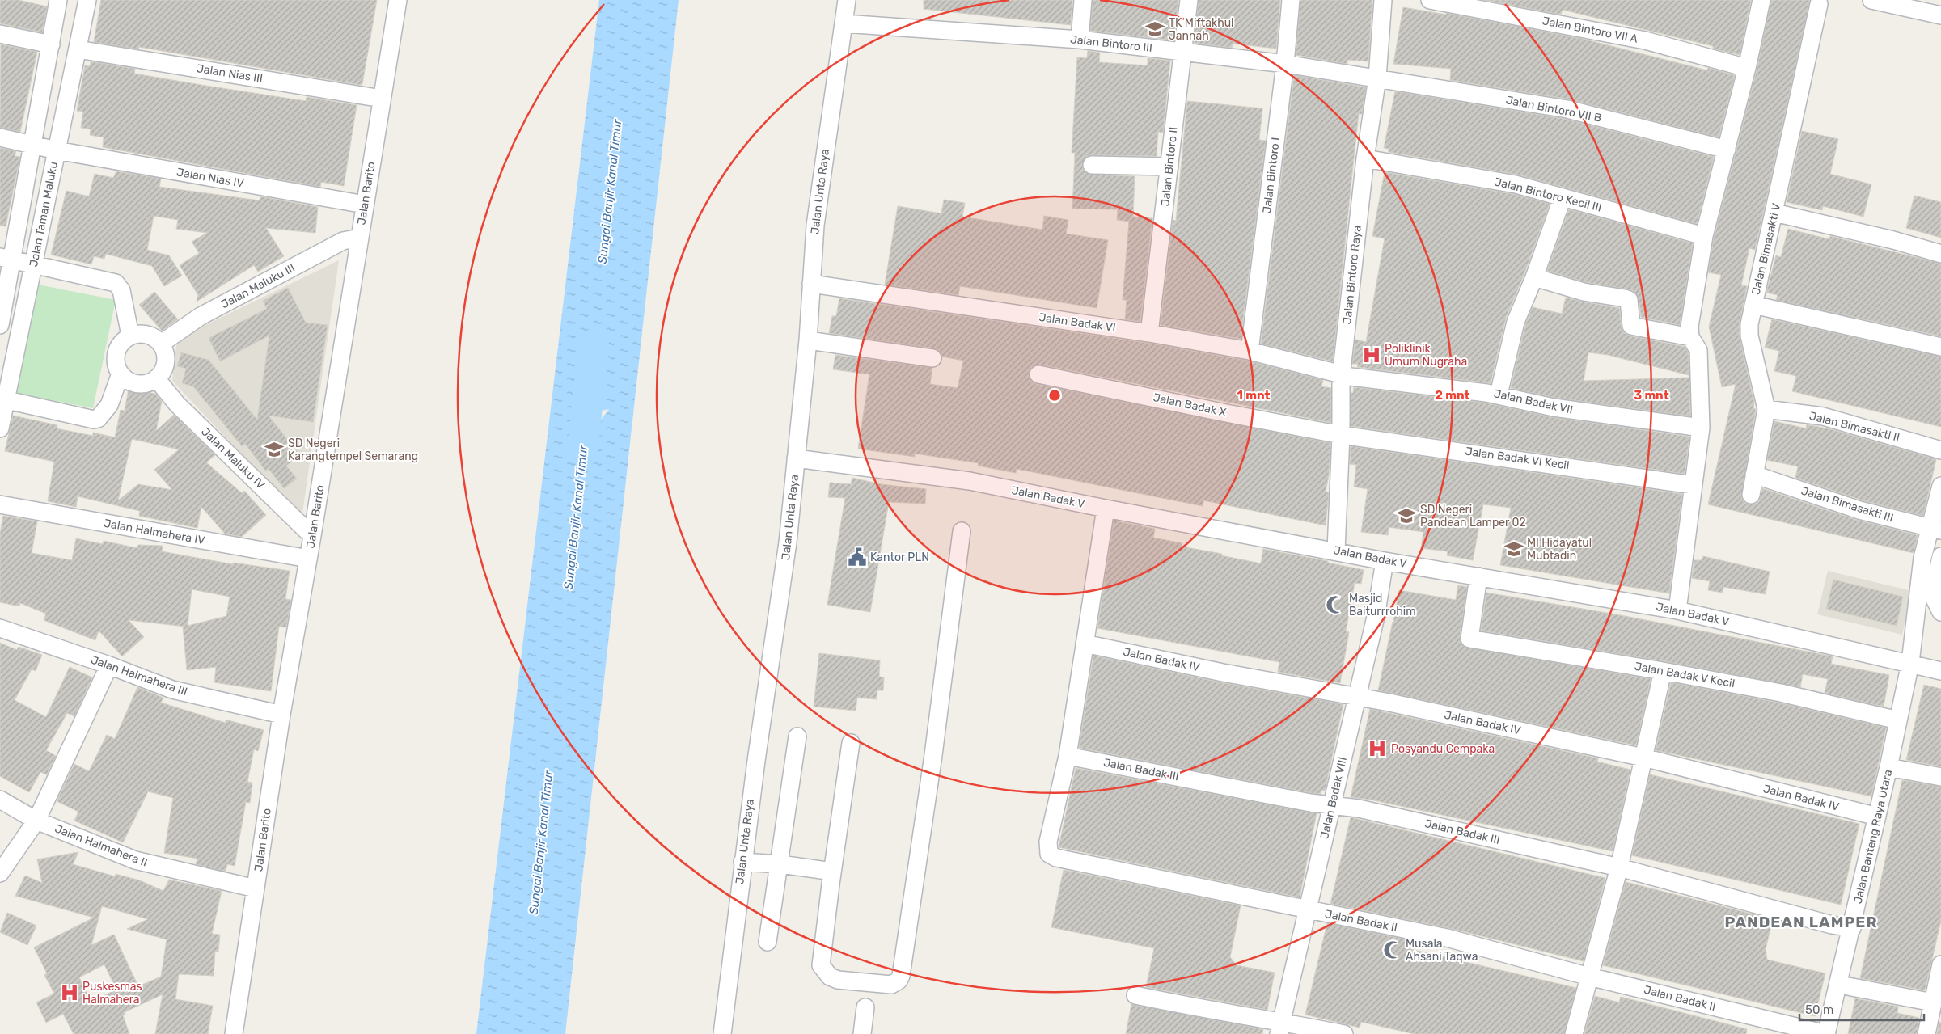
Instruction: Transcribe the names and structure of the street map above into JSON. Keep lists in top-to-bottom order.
{
  "streets": {
    "street": [
      "Jalan Bintoro VII A",
      "Jalan Bintoro III",
      "Jalan Nias III",
      "Jalan Bintoro VII B",
      "Jalan Bintoro II",
      "Jalan Bintoro I",
      "Jalan Nias IV",
      "Jalan Unta Raya",
      "Jalan Barito",
      "Jalan Bintoro Kecil III",
      "Jalan Taman Maluku",
      "Jalan Bimasakti V",
      "Jalan Bintoro Raya",
      "Jalan Maluku III",
      "Jalan Badak VI",
      "Jalan Badak VII",
      "Jalan Badak X",
      "Jalan Bimasakti II",
      "Jalan Maluku IV",
      "Jalan Badak VI Kecil",
      "Jalan Badak V",
      "Jalan Bimasakti III",
      "Jalan Halmahera IV",
      "Jalan Badak IV",
      "Jalan Badak V Kecil",
      "Jalan Halmahera III",
      "Jalan Badak III",
      "Jalan Badak VIII",
      "Jalan Banteng Raya Utara",
      "Jalan Halmahera II",
      "Jalan Badak II"
    ]
  },
  "crossings": [
    ["Jalan Bintoro III", "Jalan Bintoro VII B"],
    ["Jalan Bintoro III", "Jalan Bintoro II"],
    ["Jalan Bintoro III", "Jalan Bintoro I"],
    ["Jalan Bintoro III", "Jalan Unta Raya"],
    ["Jalan Bintoro III", "Jalan Bintoro Raya"],
    ["Jalan Nias III", "Jalan Barito"],
    ["Jalan Nias III", "Jalan Taman Maluku"],
    ["Jalan Bintoro VII B", "Jalan Bintoro Raya"],
    ["Jalan Bintoro II", "Jalan Badak VI"],
    ["Jalan Bintoro I", "Jalan Badak VI"],
    ["Jalan Nias IV", "Jalan Barito"],
    ["Jalan Nias IV", "Jalan Taman Maluku"],
    ["Jalan Unta Raya", "Jalan Badak VI"],
    ["Jalan Unta Raya", "Jalan Badak V"],
    ["Jalan Barito", "Jalan Maluku III"],
    ["Jalan Barito", "Jalan Maluku IV"],
    ["Jalan Barito", "Jalan Halmahera IV"],
    ["Jalan Barito", "Jalan Halmahera III"],
    ["Jalan Barito", "Jalan Halmahera II"],
    ["Jalan Bintoro Kecil III", "Jalan Bintoro Raya"],
    ["Jalan Bimasakti V", "Jalan Bimasakti II"],
    ["Jalan Bimasakti V", "Jalan Bimasakti III"],
    ["Jalan Bintoro Raya", "Jalan Badak VI"],
    ["Jalan Bintoro Raya", "Jalan Badak VII"],
    ["Jalan Bintoro Raya", "Jalan Badak X"],
    ["Jalan Bintoro Raya", "Jalan Badak VI Kecil"],
    ["Jalan Bintoro Raya", "Jalan Badak V"],
    ["Jalan Maluku III", "Jalan Maluku IV"],
    ["Jalan Badak VI", "Jalan Badak VII"],
    ["Jalan Badak X", "Jalan Badak VI Kecil"],
    ["Jalan Badak V", "Jalan Badak V Kecil"],
    ["Jalan Badak V", "Jalan Badak VIII"],
    ["Jalan Badak V", "Jalan Banteng Raya Utara"],
    ["Jalan Bimasakti III", "Jalan Banteng Raya Utara"],
    ["Jalan Badak IV", "Jalan Badak VIII"],
    ["Jalan Badak IV", "Jalan Banteng Raya Utara"],
    ["Jalan Badak V Kecil", "Jalan Banteng Raya Utara"],
    ["Jalan Badak III", "Jalan Badak VIII"],
    ["Jalan Badak III", "Jalan Banteng Raya Utara"],
    ["Jalan Badak III", "Jalan Badak II"],
    ["Jalan Badak VIII", "Jalan Badak II"],
    ["Jalan Banteng Raya Utara", "Jalan Badak II"]
  ],
  "districts": ["PANDEAN LAMPER"],
  "water": ["Sungai Banjir Kanal Timur"],
  "places": {
    "school or university": [
      "TK Miftakhul Jannah",
      "SD Negeri Karangtempel Semarang",
      "SD Negeri Pandean Lamper 02",
      "MI Hidayatul Mubtadin"
    ],
    "hospital": ["Poliklinik Umum Nugraha", "Posyandu Cempaka", "Puskesmas Halmahera"],
    "public building": ["Kantor PLN"],
    "mosque": ["Masjid Baiturrrohim", "Musala Ahsani Taqwa"]
  },
  "scale_bar": "50 m",
  "rings": ["1 mnt", "2 mnt", "3 mnt"]
}
